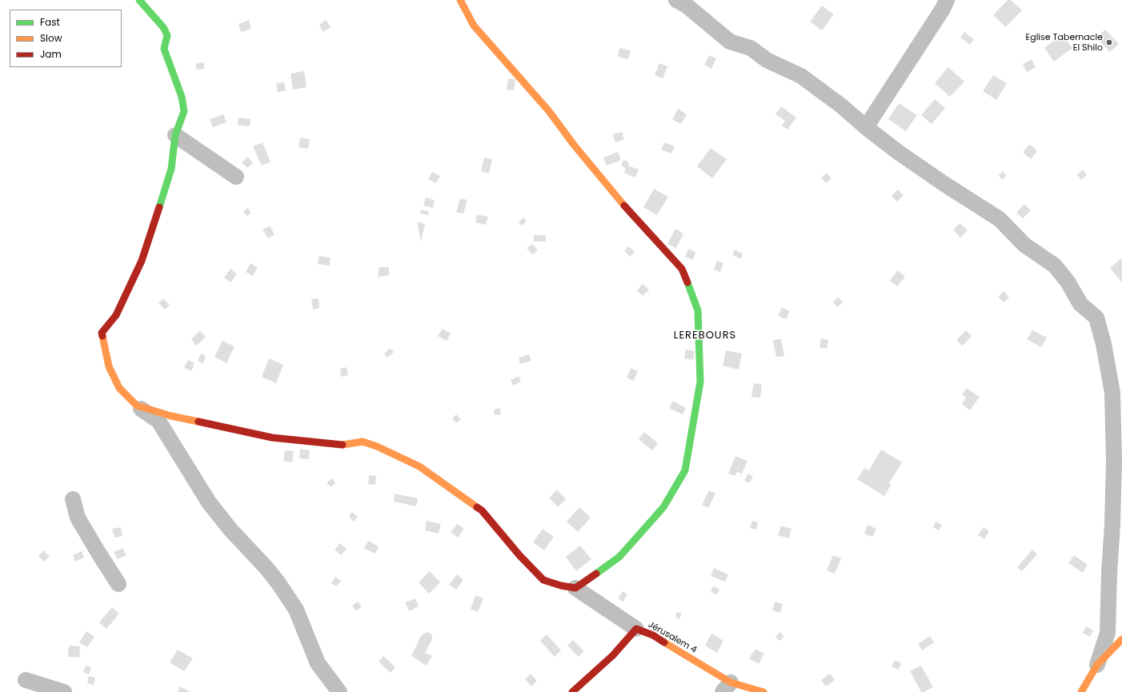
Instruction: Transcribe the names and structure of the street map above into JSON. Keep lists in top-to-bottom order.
{
  "streets": {
    "street": ["Jérusalem 4"]
  },
  "districts": ["LEREBOURS"],
  "places": ["Eglise Tabernacle El Shilo"],
  "legend": ["Fast", "Slow", "Jam"]
}
